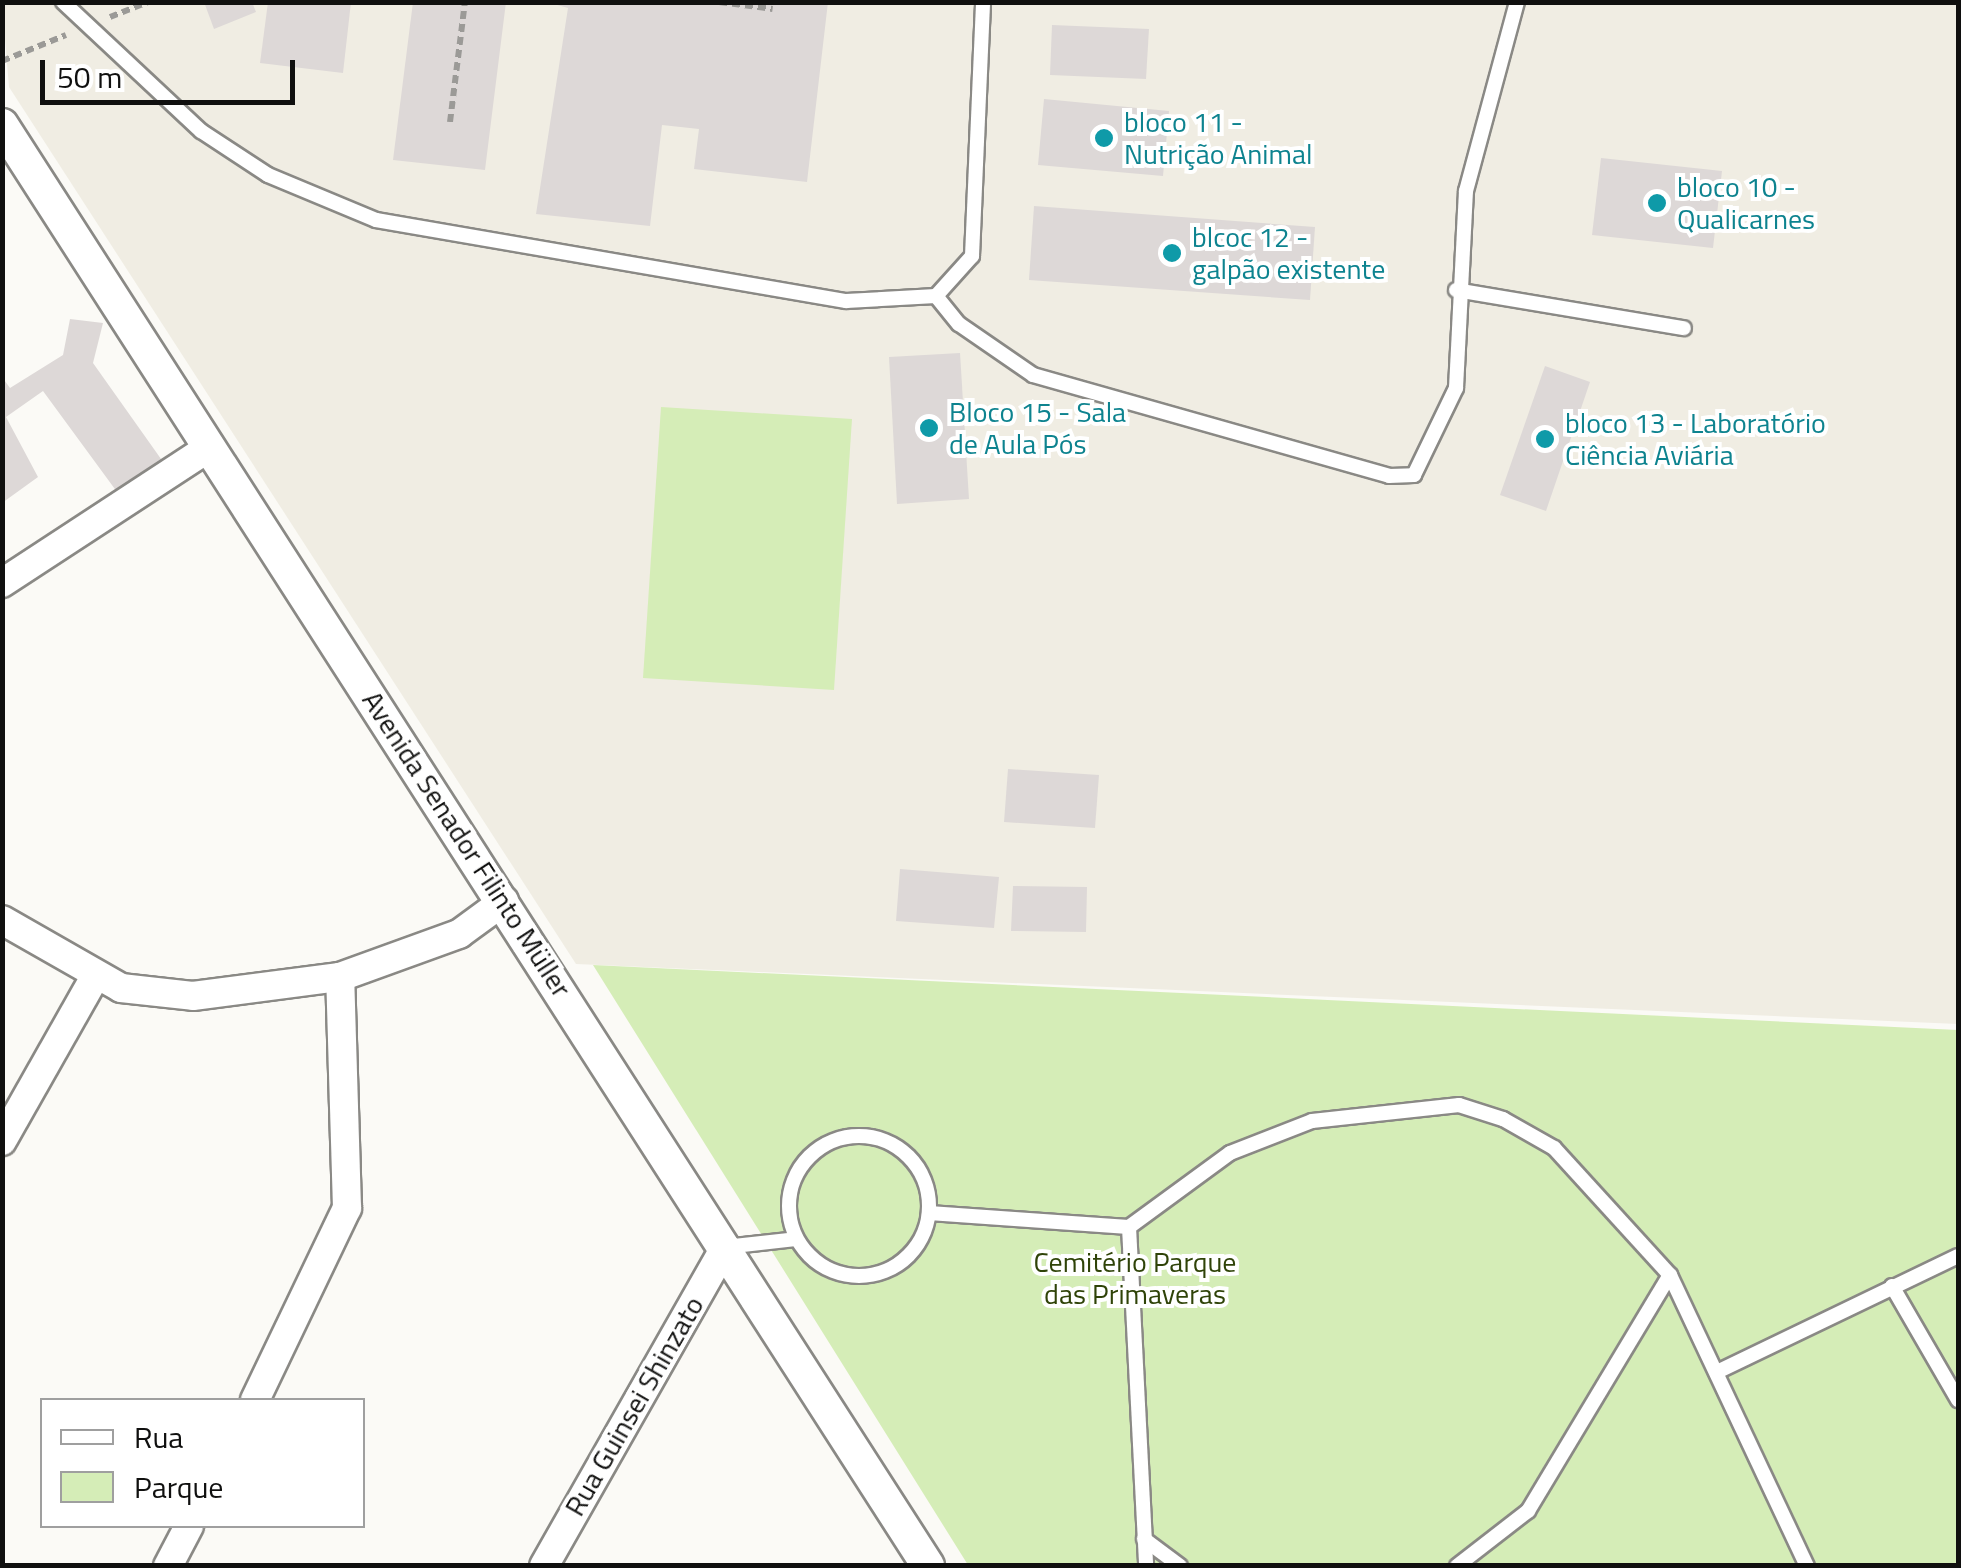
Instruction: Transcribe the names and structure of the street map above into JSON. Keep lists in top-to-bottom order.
{
  "streets": {
    "street": ["Avenida Senador Filinto Müller", "Rua Guinsei Shinzato"]
  },
  "crossings": [
    ["Avenida Senador Filinto Müller", "Rua Guinsei Shinzato"]
  ],
  "parks": ["Cemitério Parque das Primaveras"],
  "places": [
    "bloco 11 - Nutrição Animal",
    "bloco 10 - Qualicarnes",
    "blcoc 12 - galpão existente",
    "Bloco 15 - Sala de Aula Pós",
    "bloco 13 - Laboratório Ciência Aviária"
  ],
  "legend": ["Rua", "Parque"],
  "scale_bar": "50 m"
}
